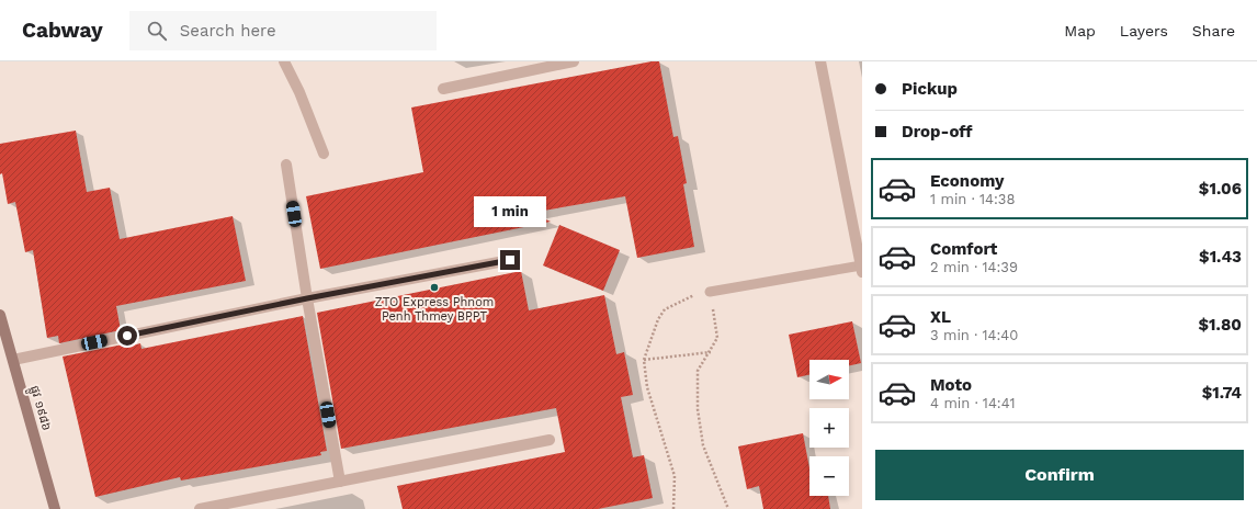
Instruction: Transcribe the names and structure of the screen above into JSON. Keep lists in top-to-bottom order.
{
  "streets": {
    "main road": ["ផ្លូវ ១៩៨៦"]
  },
  "places": ["ZTO Express Phnom Penh Thmey BPPT"],
  "north": "right",
  "page": {
    "header": "Cabway",
    "search": "Search here",
    "nav": ["Map", "Layers", "Share"],
    "banner": ["Pickup", "Drop-off"],
    "list": [
      {
        "name": "Economy",
        "note": "1 min · 14:38",
        "value": "$1.06"
      },
      {
        "name": "Comfort",
        "note": "2 min · 14:39",
        "value": "$1.43"
      },
      {
        "name": "XL",
        "note": "3 min · 14:40",
        "value": "$1.80"
      },
      {
        "name": "Moto",
        "note": "4 min · 14:41",
        "value": "$1.74"
      }
    ],
    "bubble": "1 min",
    "map_buttons": ["+", "−"],
    "buttons": "Confirm"
  }
}
